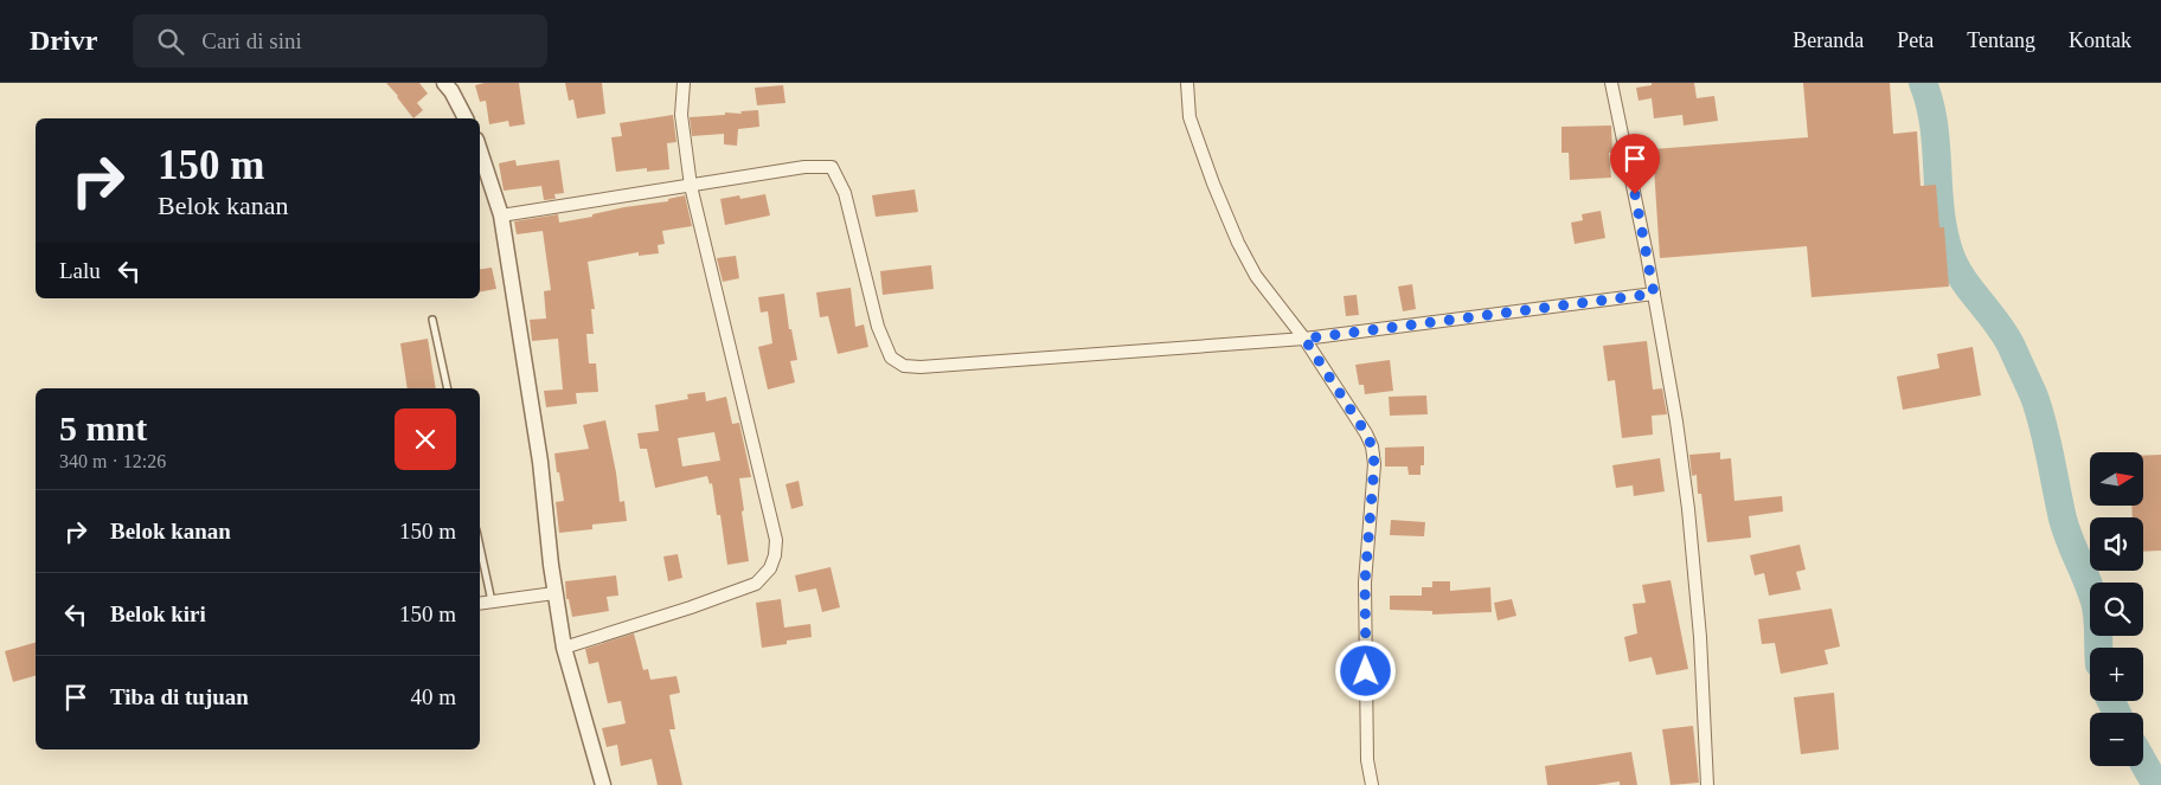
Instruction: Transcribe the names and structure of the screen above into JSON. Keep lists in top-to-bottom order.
{
  "north": "right",
  "page": {
    "header": "Drivr",
    "search": "Cari di sini",
    "nav": [
      "Beranda",
      "Peta",
      "Tentang",
      "Kontak"
    ],
    "turn": ["150 m", "Belok kanan"],
    "then": "Lalu",
    "heading": ["5 mnt", "340 m · 12:26"],
    "map_buttons": ["+", "−"],
    "list": [
      {
        "name": "Belok kanan",
        "value": "150 m"
      },
      {
        "name": "Belok kiri",
        "value": "150 m"
      },
      {
        "name": "Tiba di tujuan",
        "value": "40 m"
      }
    ]
  }
}
